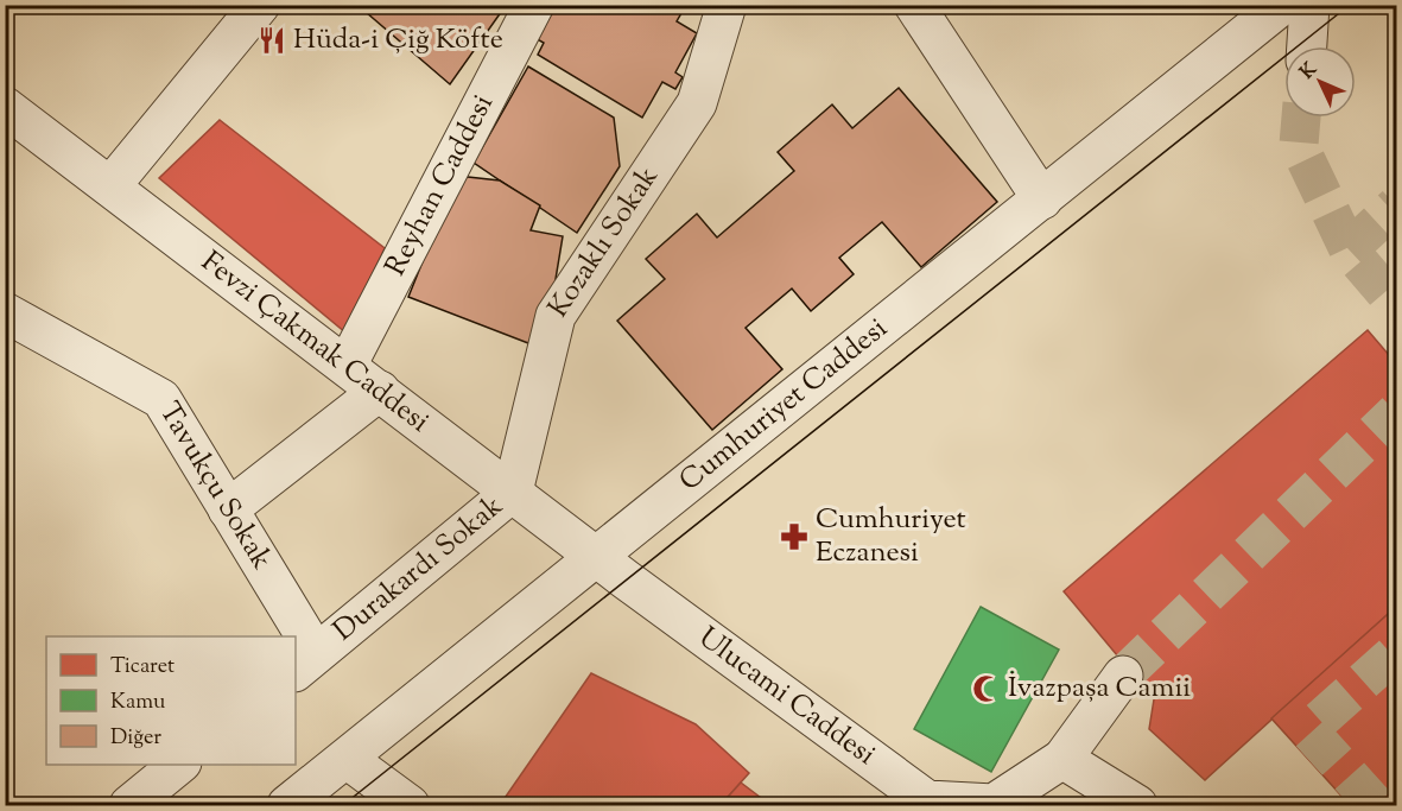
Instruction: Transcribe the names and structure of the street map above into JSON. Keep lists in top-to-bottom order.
{
  "streets": {
    "street": [
      "Reyhan Caddesi",
      "Kozaklı Sokak",
      "Fevzi Çakmak Caddesi",
      "Cumhuriyet Caddesi",
      "Tavukçu Sokak",
      "Durakardı Sokak",
      "Ulucami Caddesi"
    ]
  },
  "crossings": [
    ["Reyhan Caddesi", "Fevzi Çakmak Caddesi"],
    ["Kozaklı Sokak", "Fevzi Çakmak Caddesi"],
    ["Kozaklı Sokak", "Durakardı Sokak"],
    ["Fevzi Çakmak Caddesi", "Cumhuriyet Caddesi"],
    ["Fevzi Çakmak Caddesi", "Durakardı Sokak"],
    ["Fevzi Çakmak Caddesi", "Ulucami Caddesi"],
    ["Cumhuriyet Caddesi", "Ulucami Caddesi"],
    ["Tavukçu Sokak", "Durakardı Sokak"]
  ],
  "places": {
    "restaurant": ["Hüda-i Çiğ Köfte"],
    "pharmacy": ["Cumhuriyet Eczanesi"],
    "mosque": ["İvazpaşa Camii"]
  },
  "legend": ["Ticaret", "Kamu", "Diğer"],
  "north": "top left"
}
